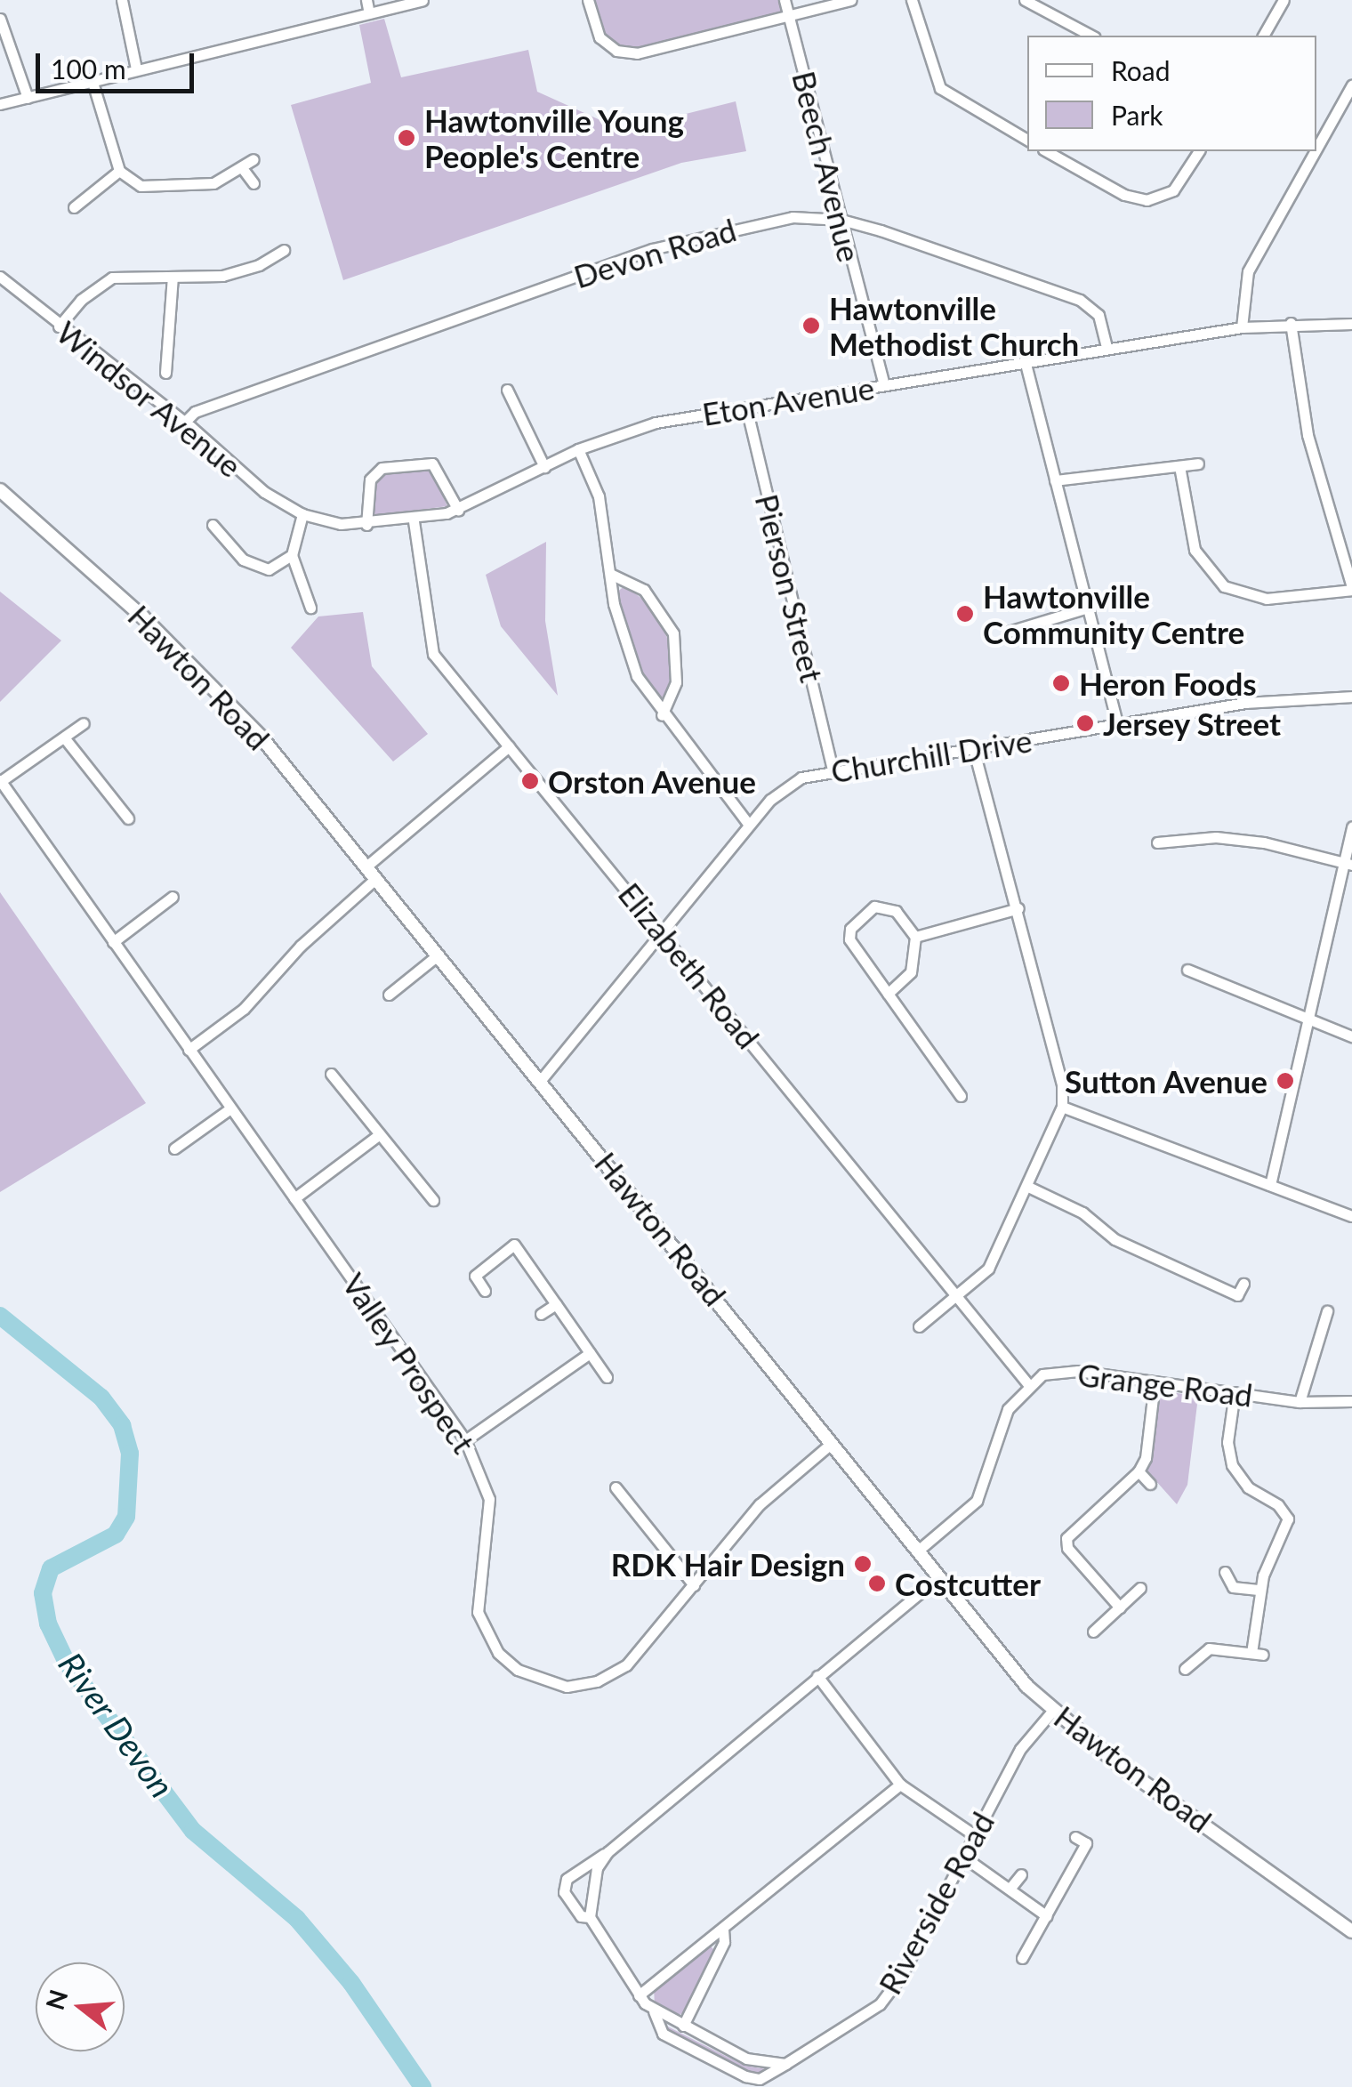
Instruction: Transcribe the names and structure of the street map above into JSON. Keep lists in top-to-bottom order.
{
  "streets": {
    "street": [
      "Beech Avenue",
      "Devon Road",
      "Windsor Avenue",
      "Eton Avenue",
      "Pierson Street",
      "Hawton Road",
      "Churchill Drive",
      "Elizabeth Road",
      "Valley Prospect",
      "Grange Road",
      "Riverside Road"
    ]
  },
  "crossings": [
    ["Beech Avenue", "Devon Road"],
    ["Beech Avenue", "Eton Avenue"],
    ["Devon Road", "Windsor Avenue"],
    ["Devon Road", "Eton Avenue"],
    ["Windsor Avenue", "Eton Avenue"],
    ["Eton Avenue", "Pierson Street"],
    ["Eton Avenue", "Elizabeth Road"],
    ["Pierson Street", "Churchill Drive"],
    ["Hawton Road", "Churchill Drive"],
    ["Hawton Road", "Valley Prospect"],
    ["Hawton Road", "Riverside Road"],
    ["Churchill Drive", "Elizabeth Road"],
    ["Elizabeth Road", "Grange Road"]
  ],
  "water": ["River Devon"],
  "places": [
    "Hawtonville Young People's Centre",
    "Hawtonville Methodist Church",
    "Hawtonville Community Centre",
    "Heron Foods",
    "Jersey Street",
    "Orston Avenue",
    "Sutton Avenue",
    "RDK Hair Design",
    "Costcutter"
  ],
  "legend": ["Road", "Park"],
  "scale_bar": "100 m",
  "north": "left"
}
